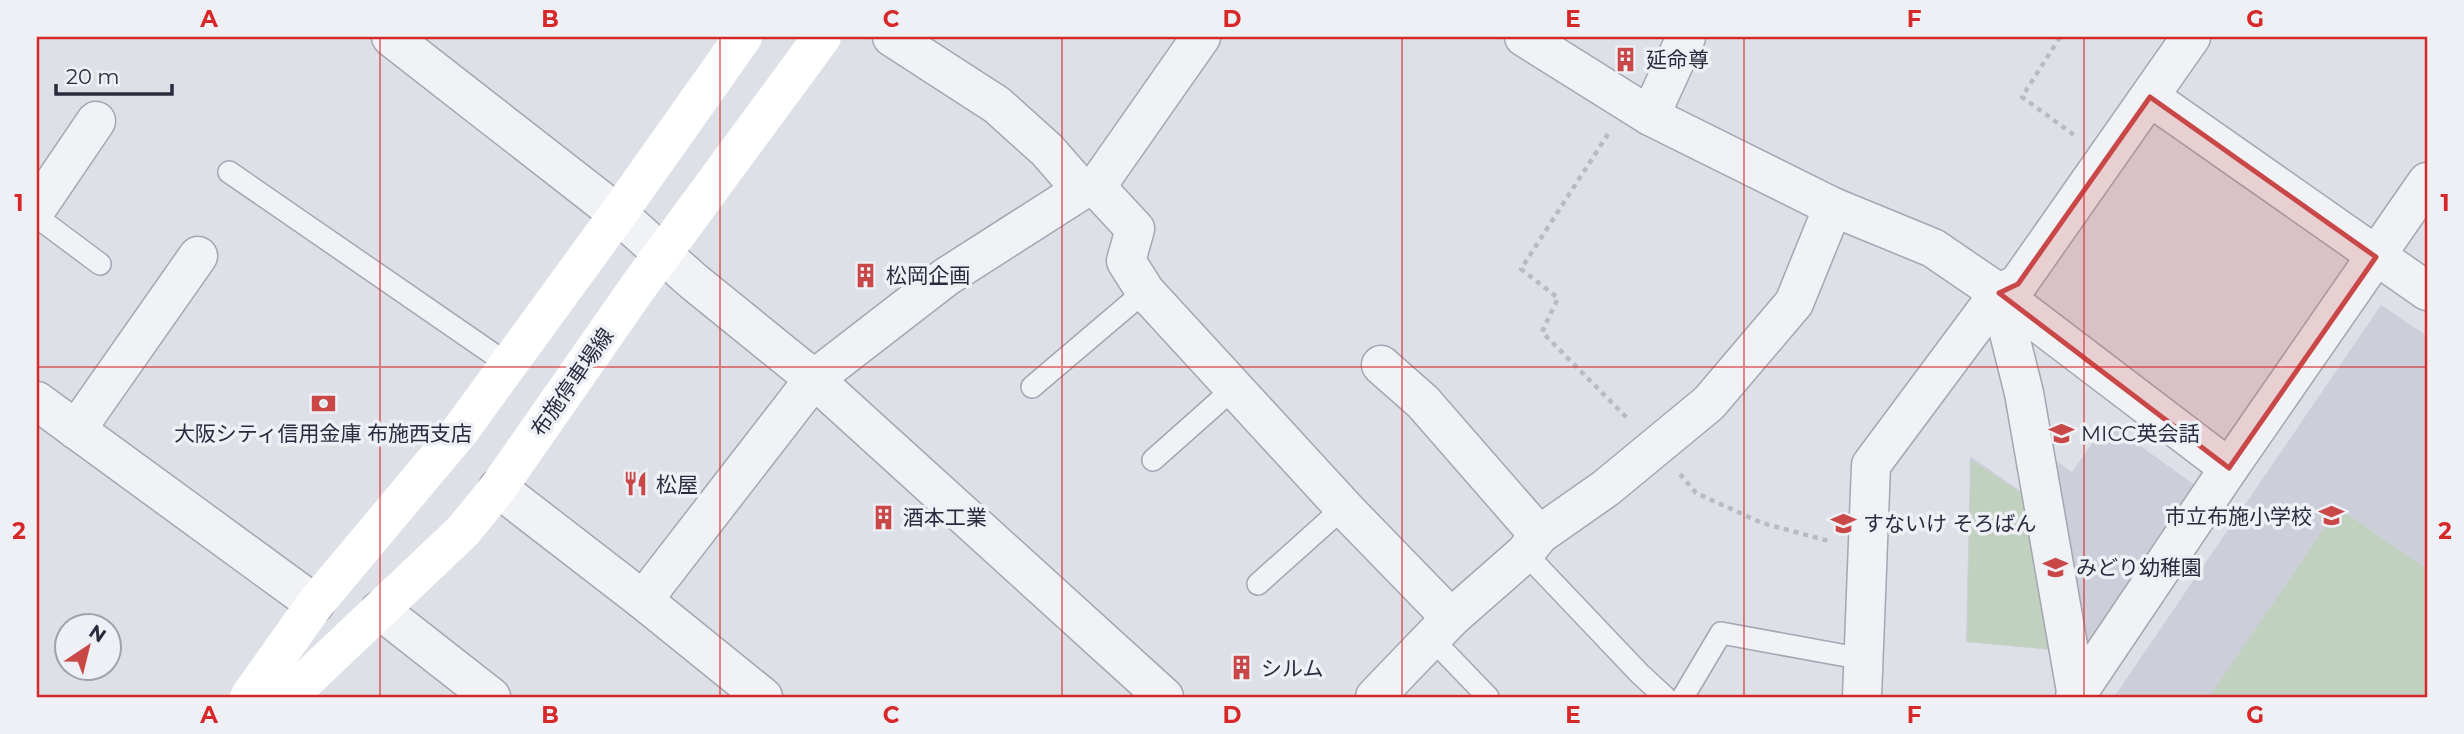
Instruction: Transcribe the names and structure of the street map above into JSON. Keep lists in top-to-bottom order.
{
  "streets": {
    "main road": ["布施停車場線"]
  },
  "places": {
    "building": [
      "延命尊",
      "松岡企画",
      "酒本工業",
      "シルム"
    ],
    "bank": ["大阪シティ信用金庫 布施西支店"],
    "school or university": [
      "MICC英会話",
      "市立布施小学校",
      "すないけ そろばん",
      "みどり幼稚園"
    ],
    "restaurant": ["松屋"]
  },
  "scale_bar": "20 m",
  "north": "top right",
  "grid": {
    "columns": [
      "A",
      "B",
      "C",
      "D",
      "E",
      "F",
      "G"
    ],
    "rows": ["1", "2"]
  }
}
